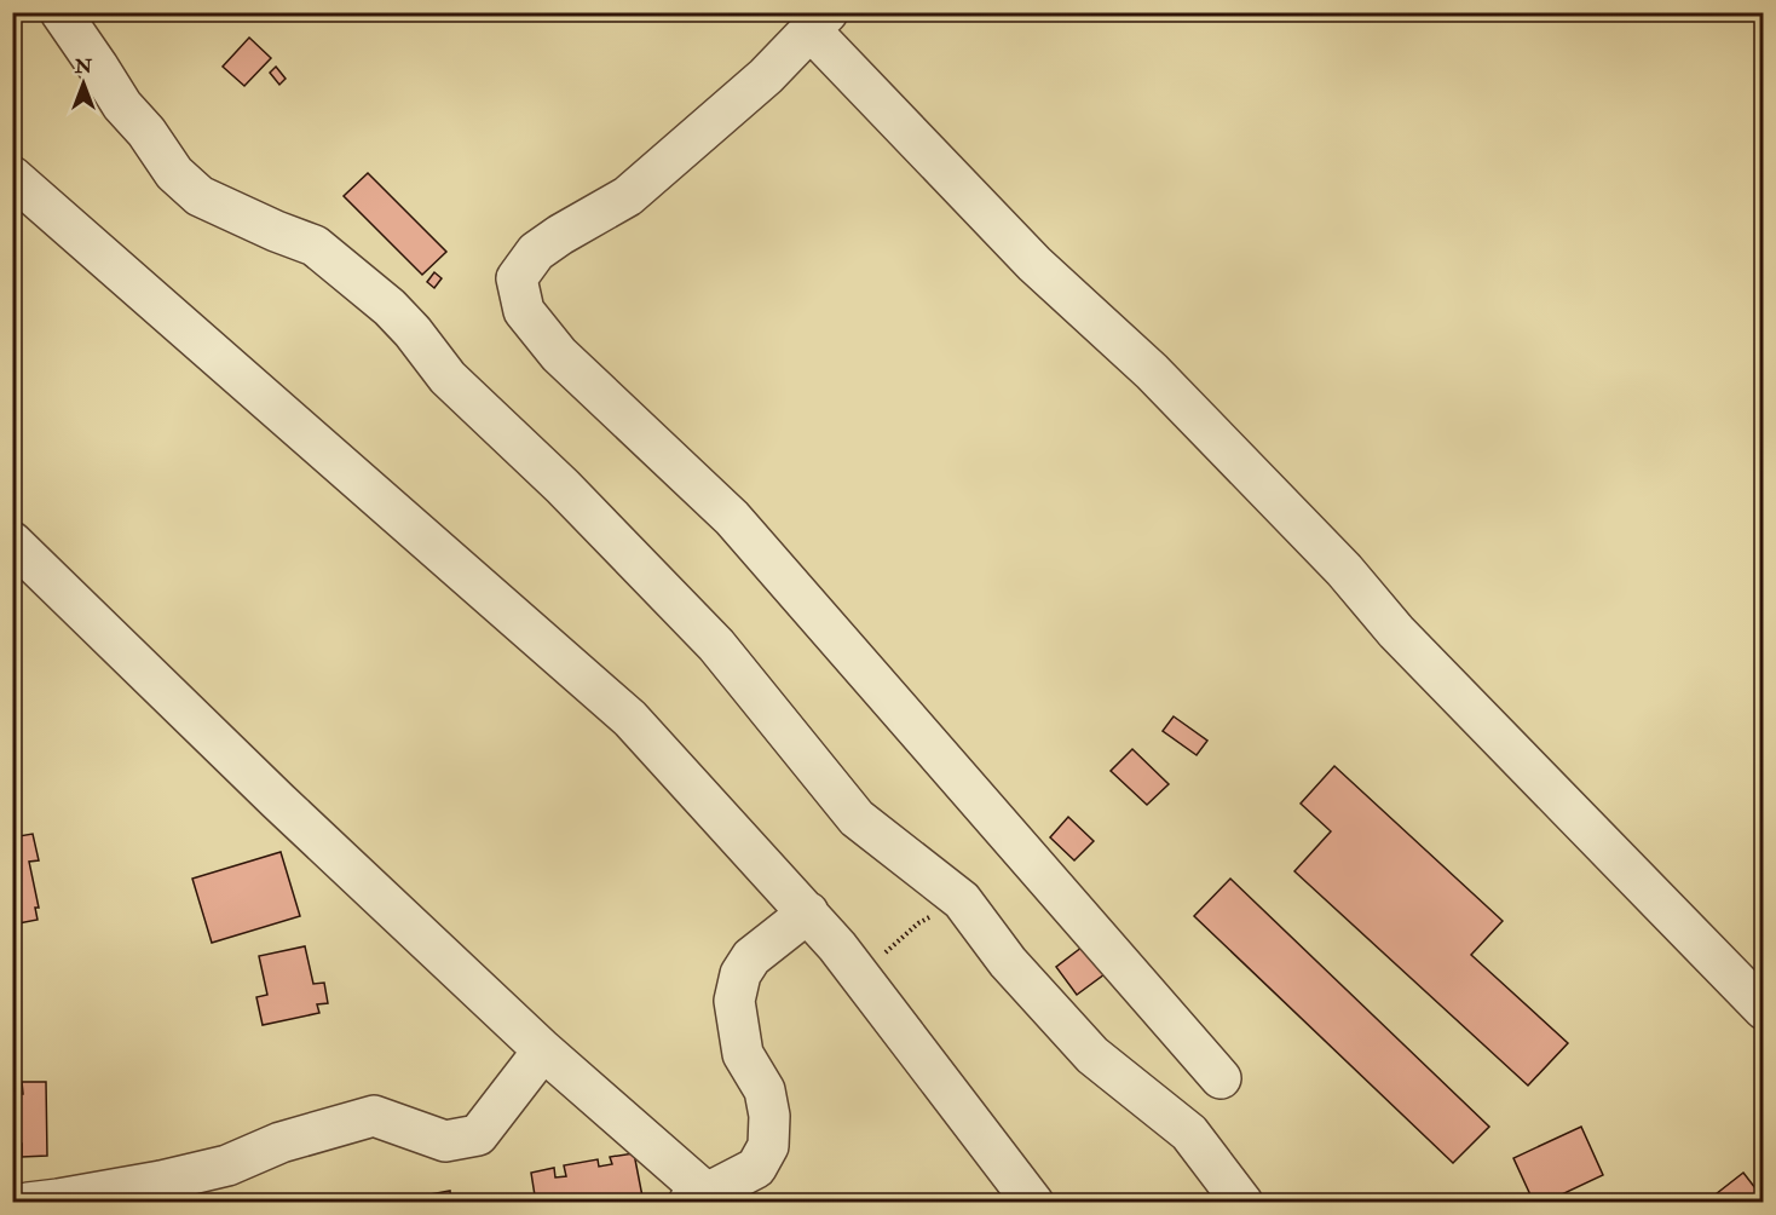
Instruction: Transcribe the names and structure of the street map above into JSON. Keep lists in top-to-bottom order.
{
  "north": "top"
}
